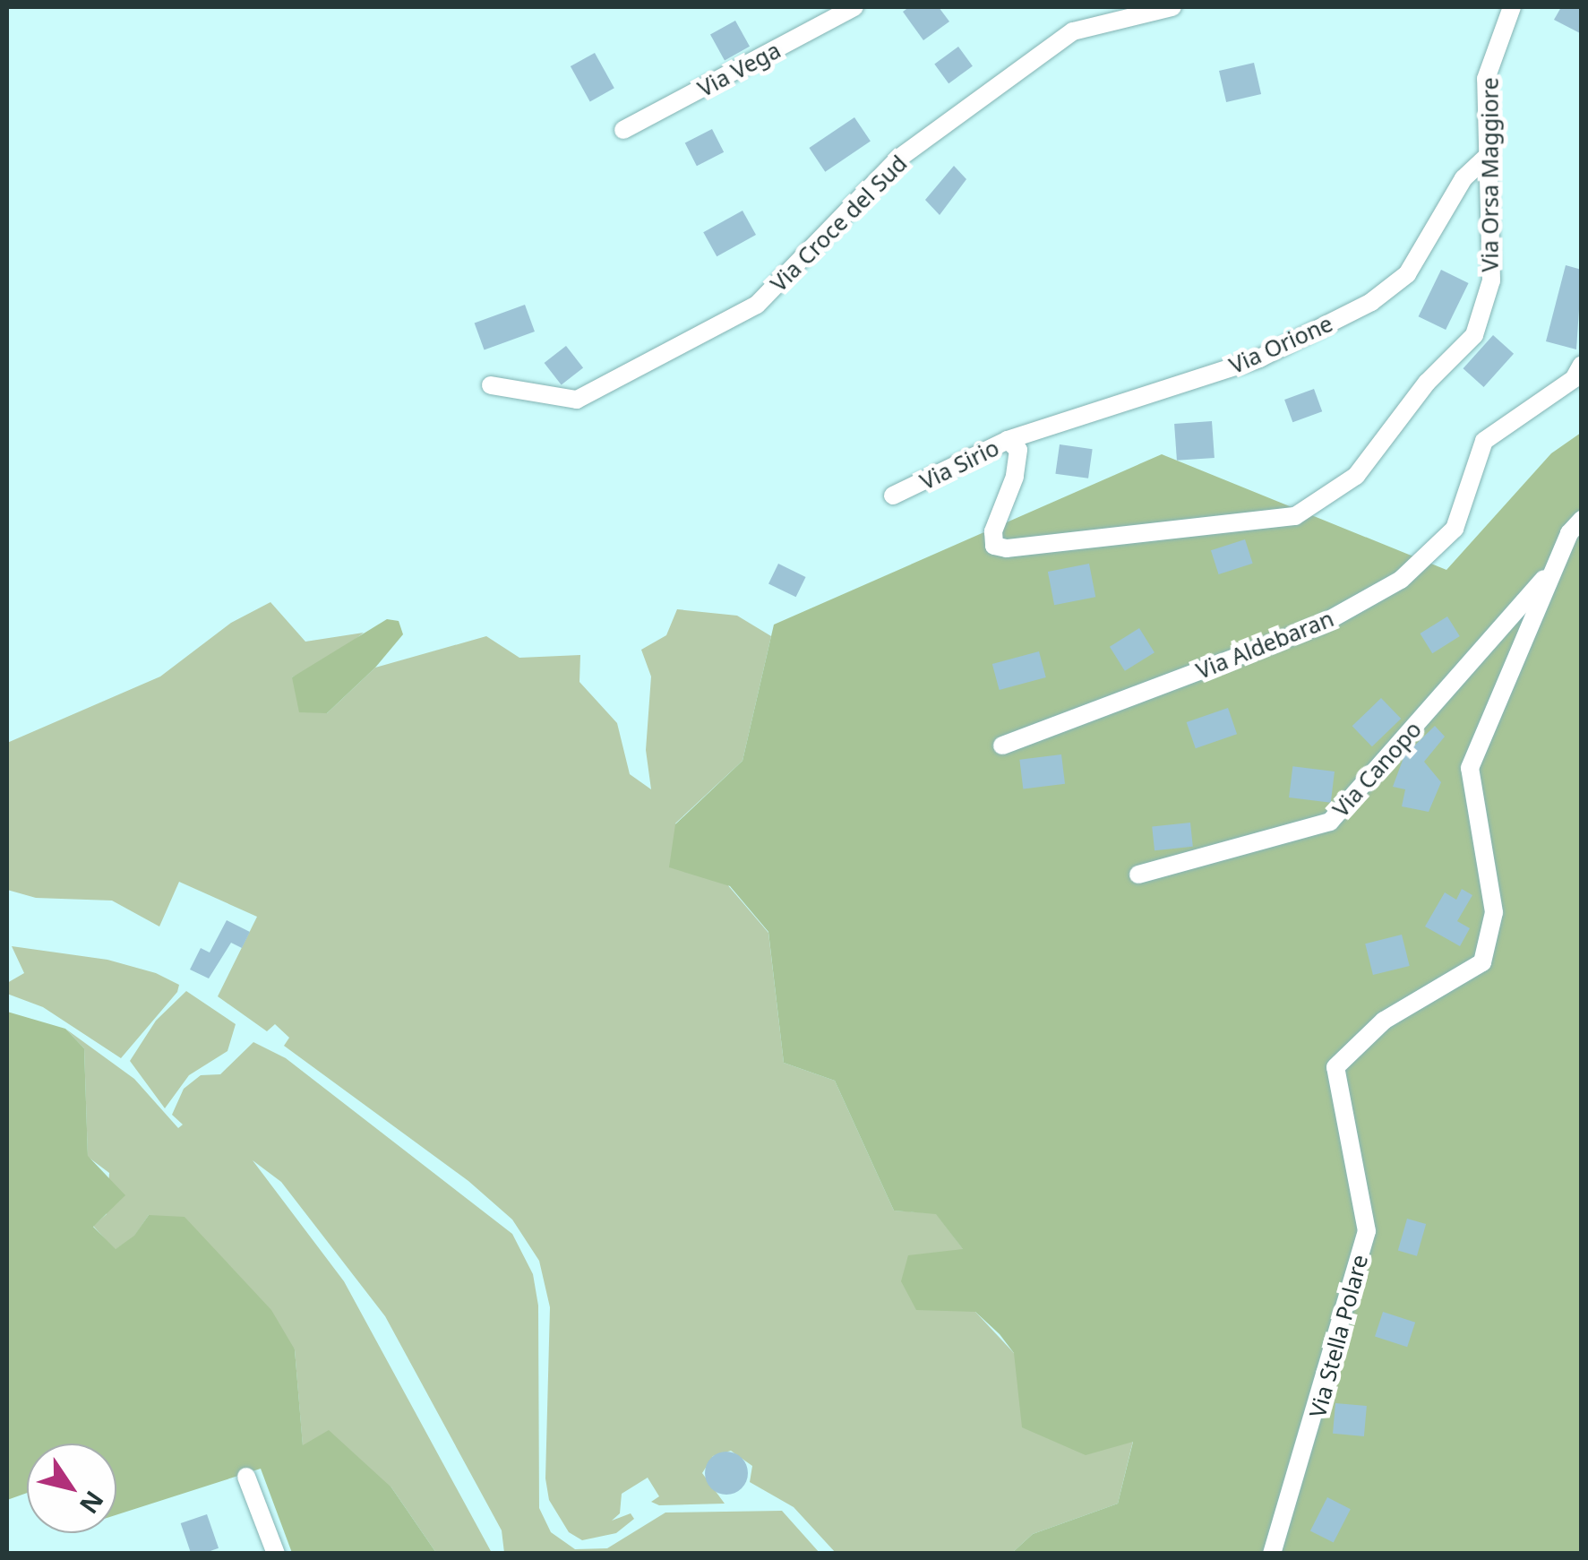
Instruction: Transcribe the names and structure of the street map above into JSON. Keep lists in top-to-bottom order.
{
  "streets": {
    "street": [
      "Via Vega",
      "Via Orsa Maggiore",
      "Via Croce del Sud",
      "Via Orione",
      "Via Sirio",
      "Via Aldebaran",
      "Via Canopo",
      "Via Stella Polare"
    ]
  },
  "crossings": [
    ["Via Orsa Maggiore", "Via Orione"],
    ["Via Orsa Maggiore", "Via Sirio"],
    ["Via Orione", "Via Sirio"],
    ["Via Canopo", "Via Stella Polare"]
  ],
  "north": "bottom right"
}
